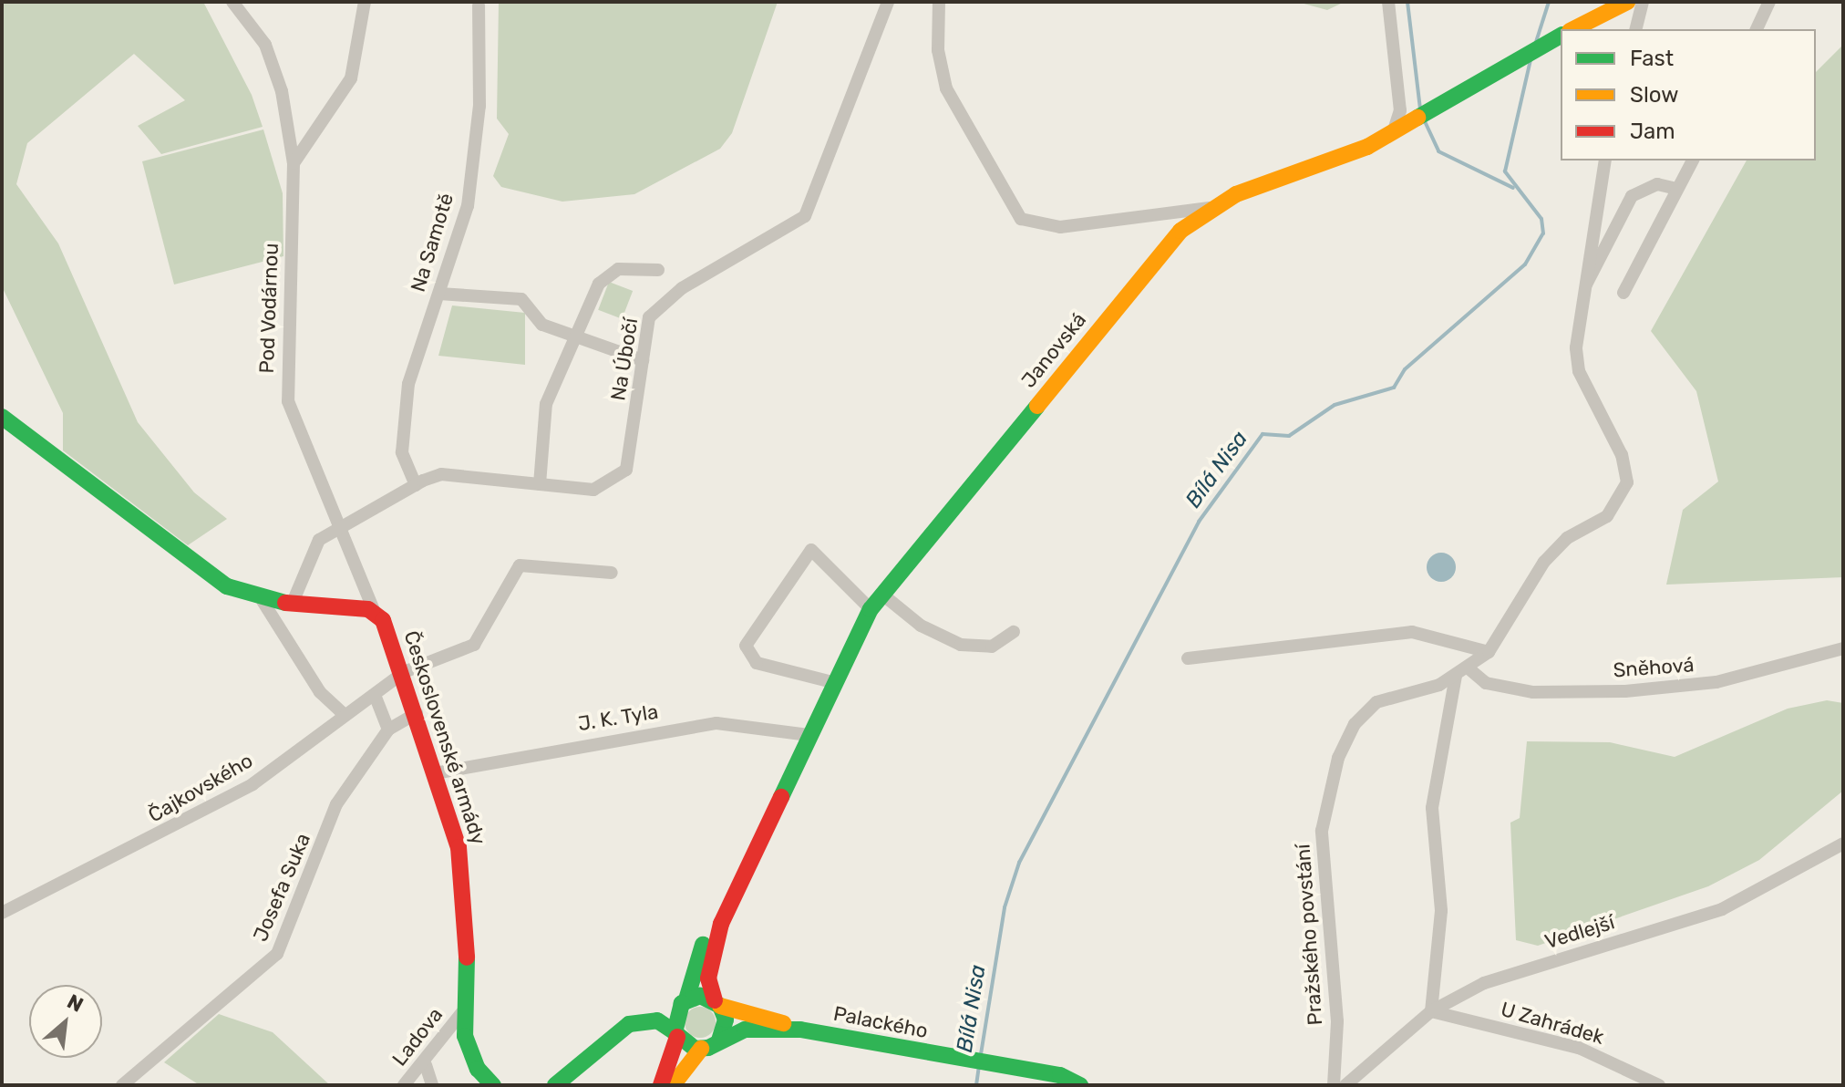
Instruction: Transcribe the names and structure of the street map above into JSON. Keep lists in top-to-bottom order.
{
  "streets": {
    "street": [
      "Na Samotě",
      "Pod Vodárnou",
      "Janovská",
      "Na Úbočí",
      "Sněhová",
      "J. K. Tyla",
      "Československé armády",
      "Čajkovského",
      "Josefa Suka",
      "Vedlejší",
      "Pražského povstání",
      "Palackého",
      "U Zahrádek",
      "Ladova"
    ]
  },
  "crossings": [
    ["Na Samotě", "Na Úbočí"],
    ["Pod Vodárnou", "Na Úbočí"],
    ["Pod Vodárnou", "Československé armády"],
    ["Janovská", "J. K. Tyla"],
    ["Janovská", "Palackého"],
    ["Sněhová", "Pražského povstání"],
    ["J. K. Tyla", "Československé armády"],
    ["Československé armády", "Čajkovského"],
    ["Československé armády", "Josefa Suka"],
    ["Československé armády", "Ladova"],
    ["Vedlejší", "U Zahrádek"]
  ],
  "water": ["Bílá Nisa"],
  "legend": ["Fast", "Slow", "Jam"],
  "north": "top right"
}
